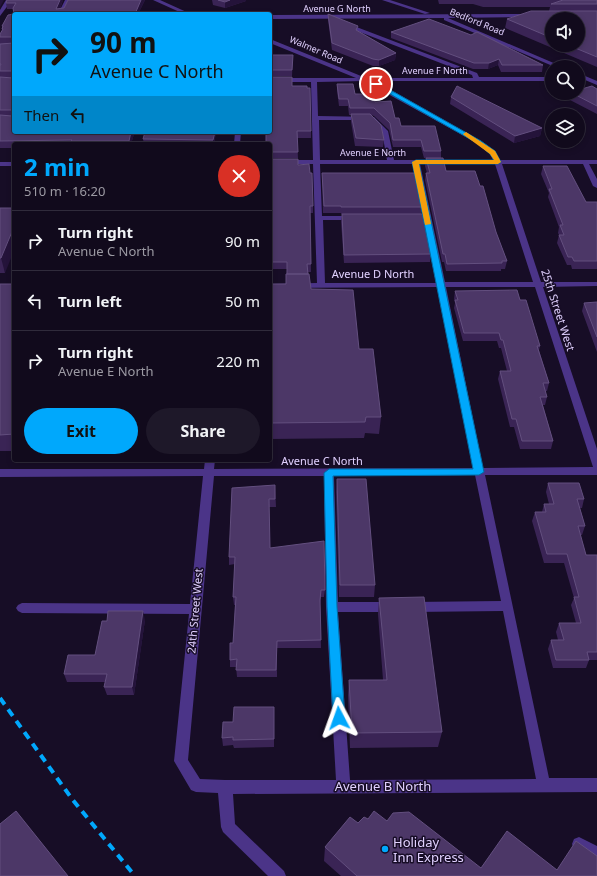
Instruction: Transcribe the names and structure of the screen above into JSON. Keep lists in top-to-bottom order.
{
  "streets": {
    "street": [
      "Avenue G North",
      "Bedford Road",
      "Walmer Road",
      "Avenue F North",
      "Avenue E North",
      "Avenue D North",
      "25th Street West",
      "Avenue C North",
      "24th Street West",
      "Avenue B North"
    ]
  },
  "crossings": [
    ["Avenue G North", "Bedford Road"],
    ["Walmer Road", "Avenue F North"],
    ["Walmer Road", "Avenue E North"],
    ["Walmer Road", "25th Street West"],
    ["Avenue E North", "25th Street West"],
    ["Avenue D North", "25th Street West"],
    ["Avenue C North", "24th Street West"],
    ["24th Street West", "Avenue B North"]
  ],
  "places": ["Holiday Inn Express"],
  "page": {
    "turn": ["90 m", "Avenue C North"],
    "then": "Then",
    "heading": ["2 min", "510 m · 16:20"],
    "list": [
      {
        "name": "Turn right",
        "note": "Avenue C North",
        "value": "90 m"
      },
      {
        "name": "Turn left",
        "value": "50 m"
      },
      {
        "name": "Turn right",
        "note": "Avenue E North",
        "value": "220 m"
      }
    ],
    "buttons": ["Exit", "Share"]
  }
}
